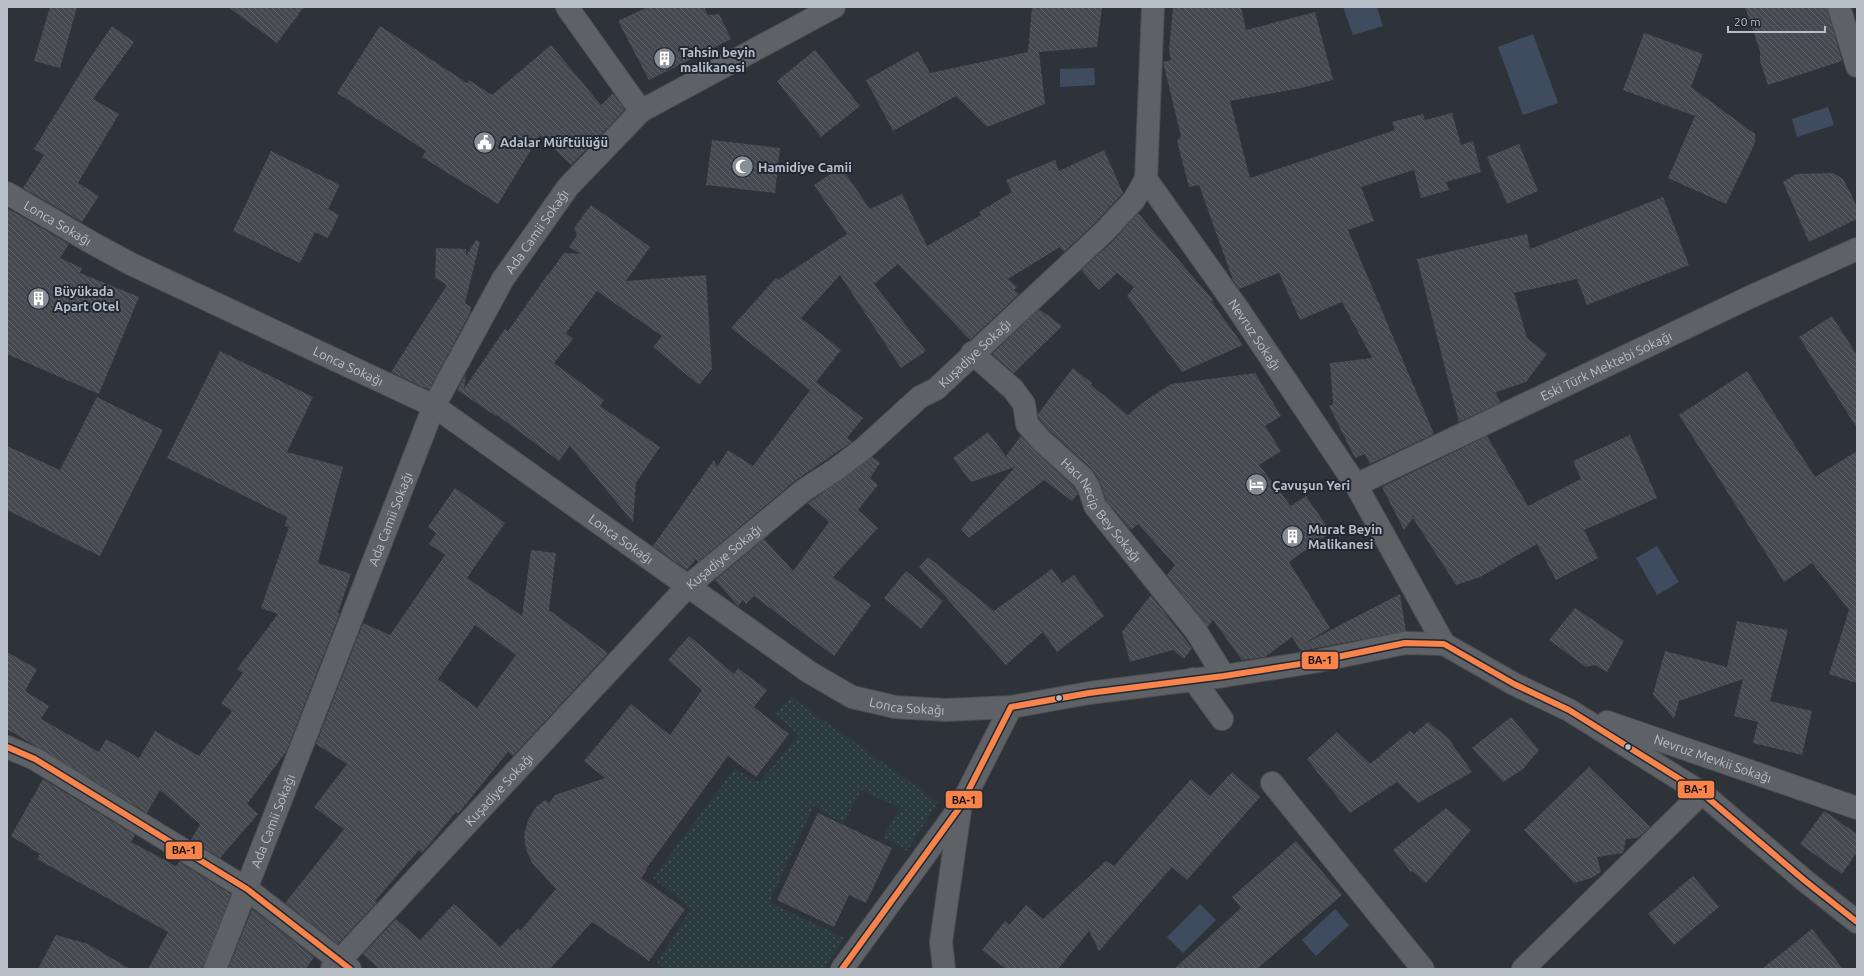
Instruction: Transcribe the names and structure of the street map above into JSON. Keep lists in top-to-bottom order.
{
  "streets": {
    "street": [
      "Lonca Sokağı",
      "Ada Camii Sokağı",
      "Nevruz Sokağı",
      "Kuşadiye Sokağı",
      "Eski Türk Mektebi Sokağı",
      "Hacı Necip Bey Sokağı",
      "Nevruz Mevkii Sokağı"
    ]
  },
  "crossings": [
    ["Lonca Sokağı", "Ada Camii Sokağı"],
    ["Lonca Sokağı", "Nevruz Sokağı"],
    ["Lonca Sokağı", "Kuşadiye Sokağı"],
    ["Lonca Sokağı", "Hacı Necip Bey Sokağı"],
    ["Lonca Sokağı", "Nevruz Mevkii Sokağı"],
    ["Nevruz Sokağı", "Kuşadiye Sokağı"],
    ["Nevruz Sokağı", "Eski Türk Mektebi Sokağı"],
    ["Kuşadiye Sokağı", "Hacı Necip Bey Sokağı"]
  ],
  "places": {
    "building": ["Tahsin beyin malikanesi", "Büyükada Apart Otel", "Murat Beyin Malikanesi"],
    "public building": ["Adalar Müftülüğü"],
    "mosque": ["Hamidiye Camii"],
    "hotel": ["Çavuşun Yeri"]
  },
  "lines": ["transit line BA-1"],
  "scale_bar": "20 m"
}
